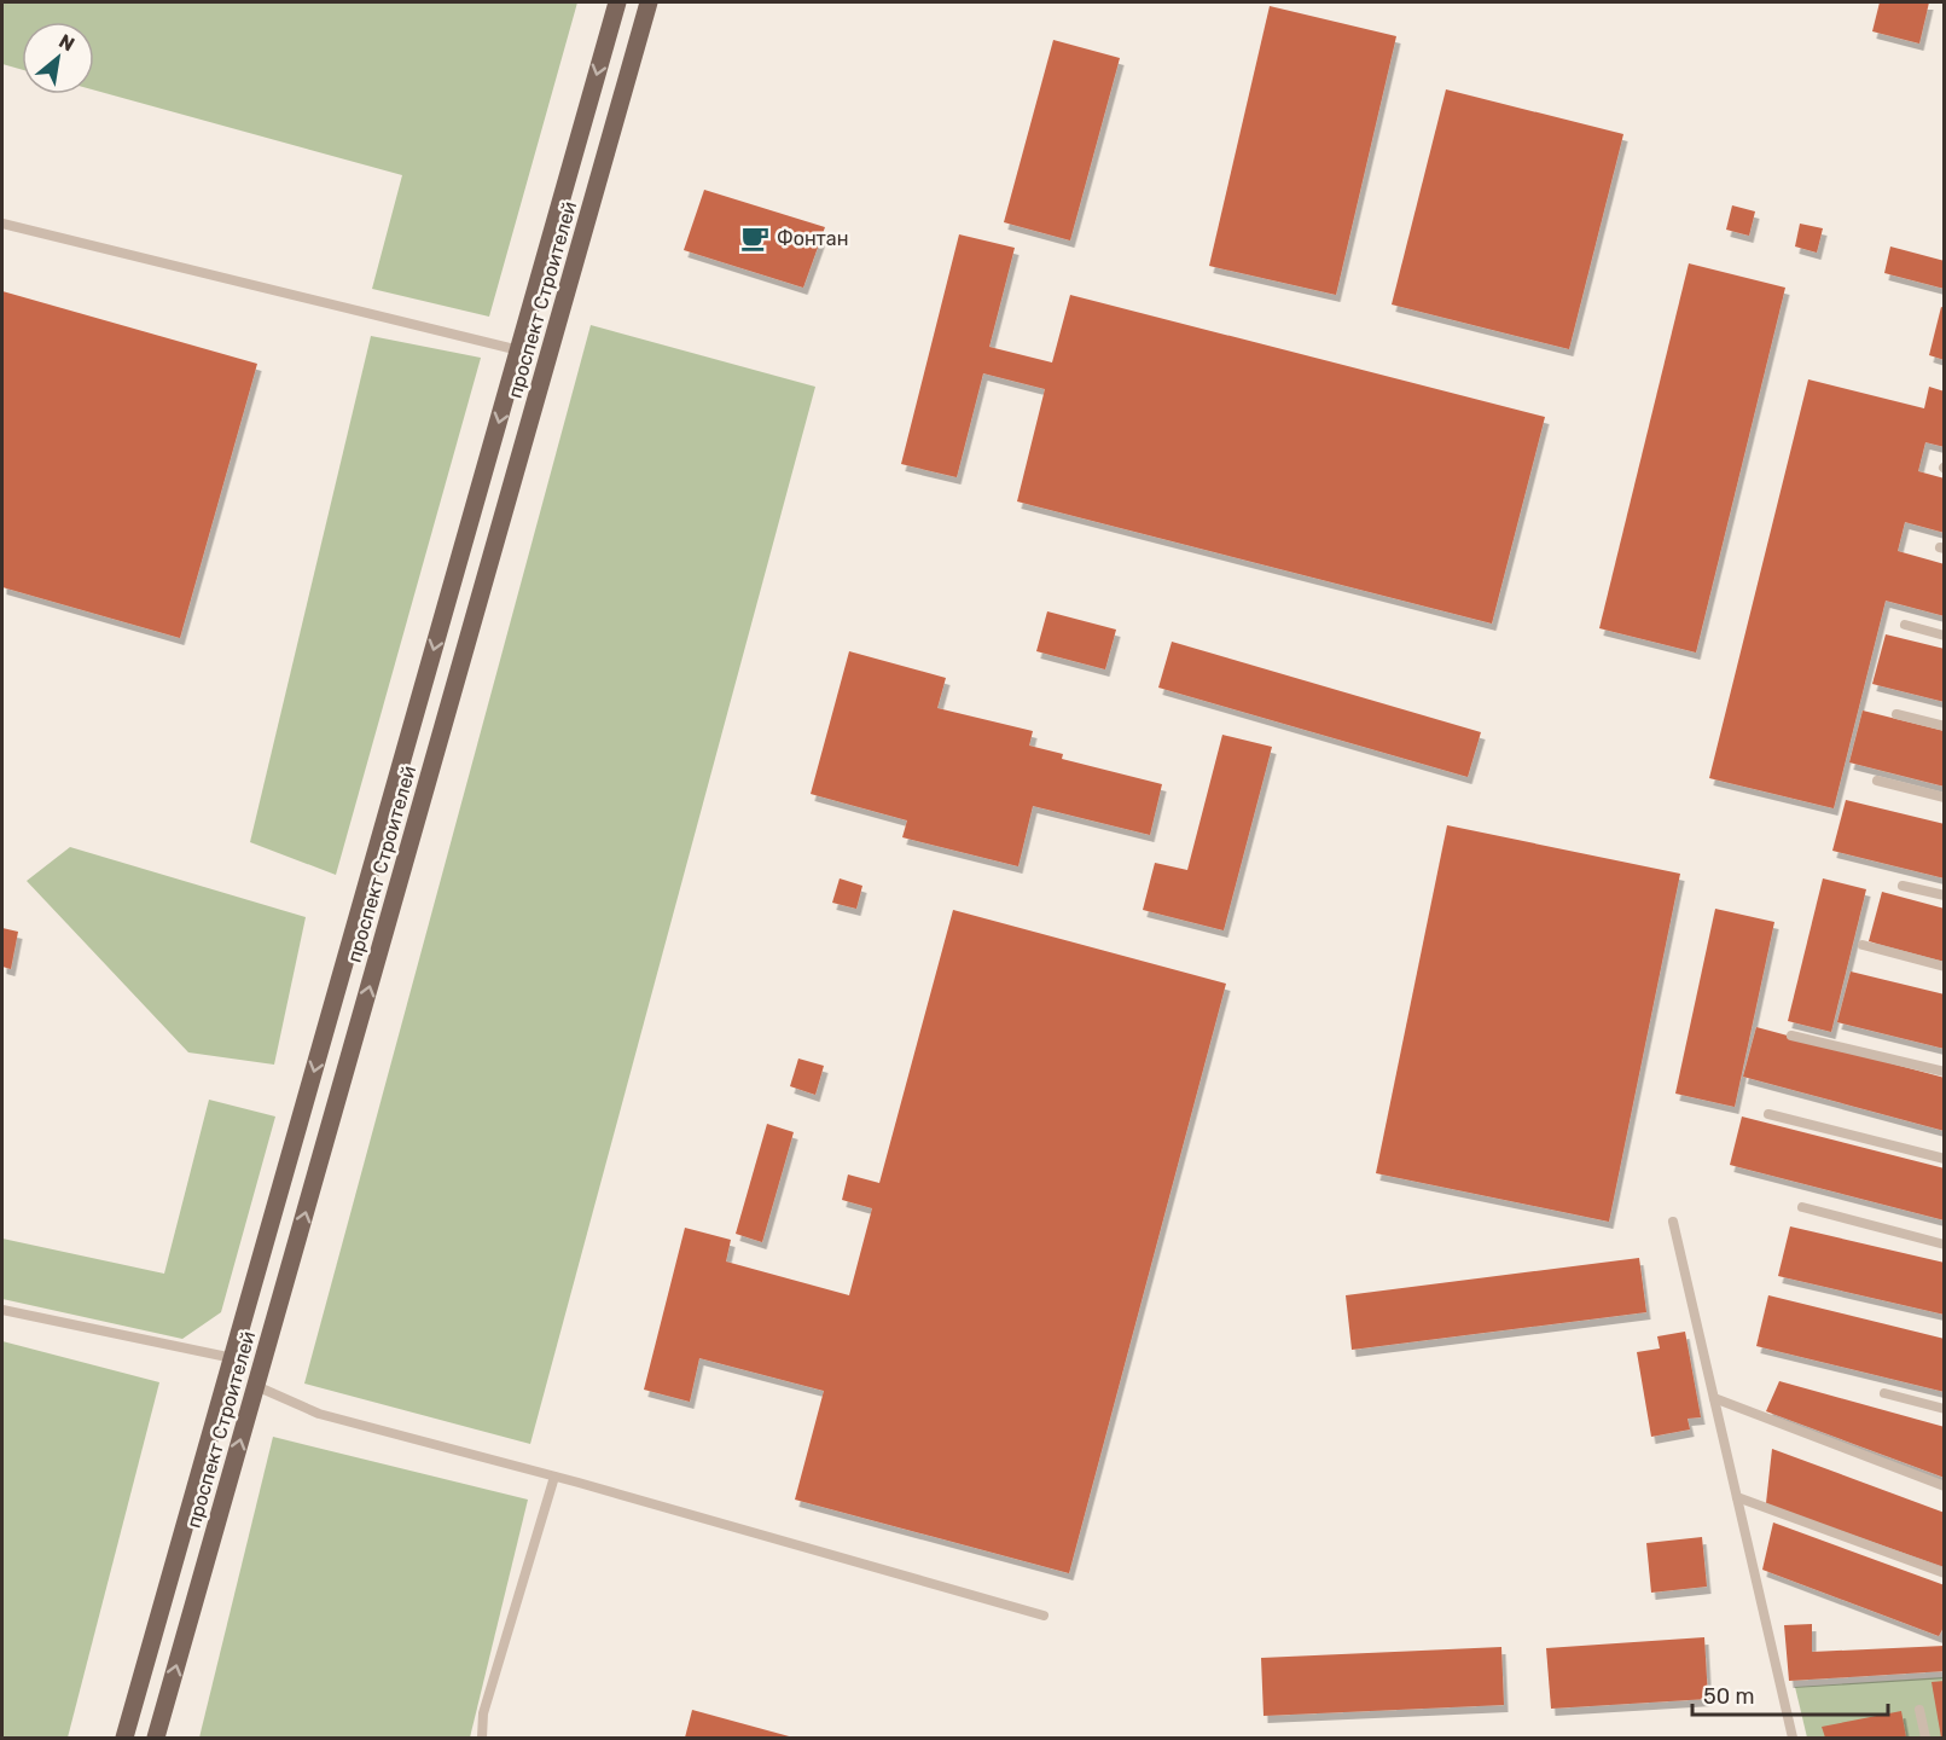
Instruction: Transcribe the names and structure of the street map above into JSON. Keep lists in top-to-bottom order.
{
  "streets": {
    "main road": ["проспект Строителей"]
  },
  "places": {
    "cafe": ["Фонтан"]
  },
  "scale_bar": "50 m",
  "north": "top right"
}
